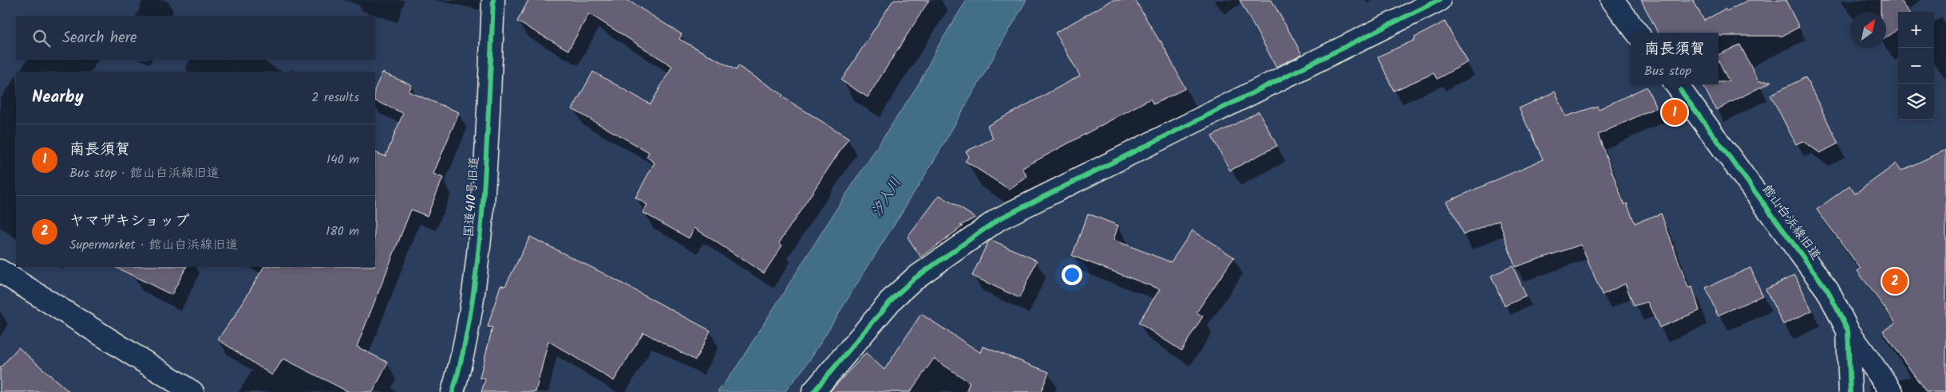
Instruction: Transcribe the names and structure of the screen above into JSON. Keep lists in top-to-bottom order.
{
  "streets": {
    "street": ["国道410号旧道", "館山白浜線旧道"]
  },
  "water": ["汐入川"],
  "north": "top right",
  "page": {
    "map_buttons": ["+", "−"],
    "search": "Search here",
    "popup": ["南長須賀", "Bus stop"],
    "heading": ["Nearby", "2 results"],
    "pins": ["1", "2"],
    "list": [
      {
        "mark": "1",
        "name": "南長須賀",
        "note": "Bus stop · 館山白浜線旧道",
        "value": "140 m"
      },
      {
        "mark": "2",
        "name": "ヤマザキショップ",
        "note": "Supermarket · 館山白浜線旧道",
        "value": "180 m"
      }
    ]
  }
}
